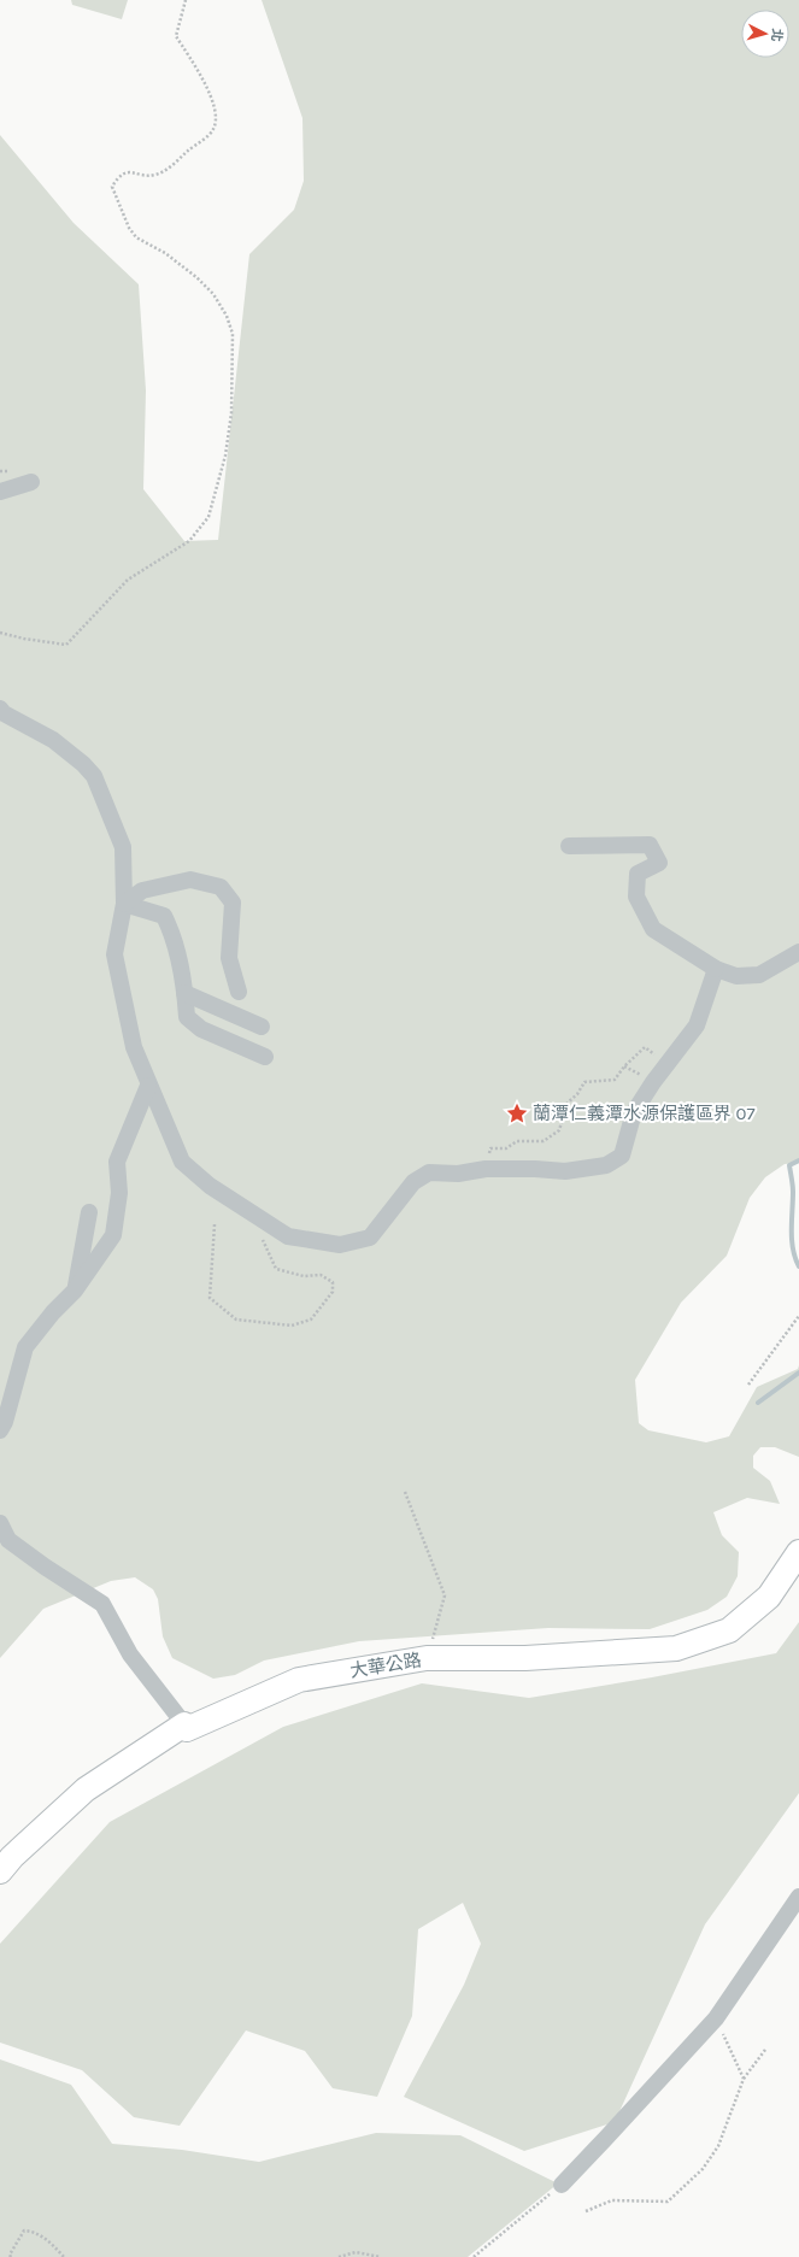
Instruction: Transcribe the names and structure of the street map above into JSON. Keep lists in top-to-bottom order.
{
  "streets": {
    "main road": ["大華公路"]
  },
  "places": {
    "place": ["蘭潭仁義潭水源保護區界 07"]
  },
  "north": "right"
}
